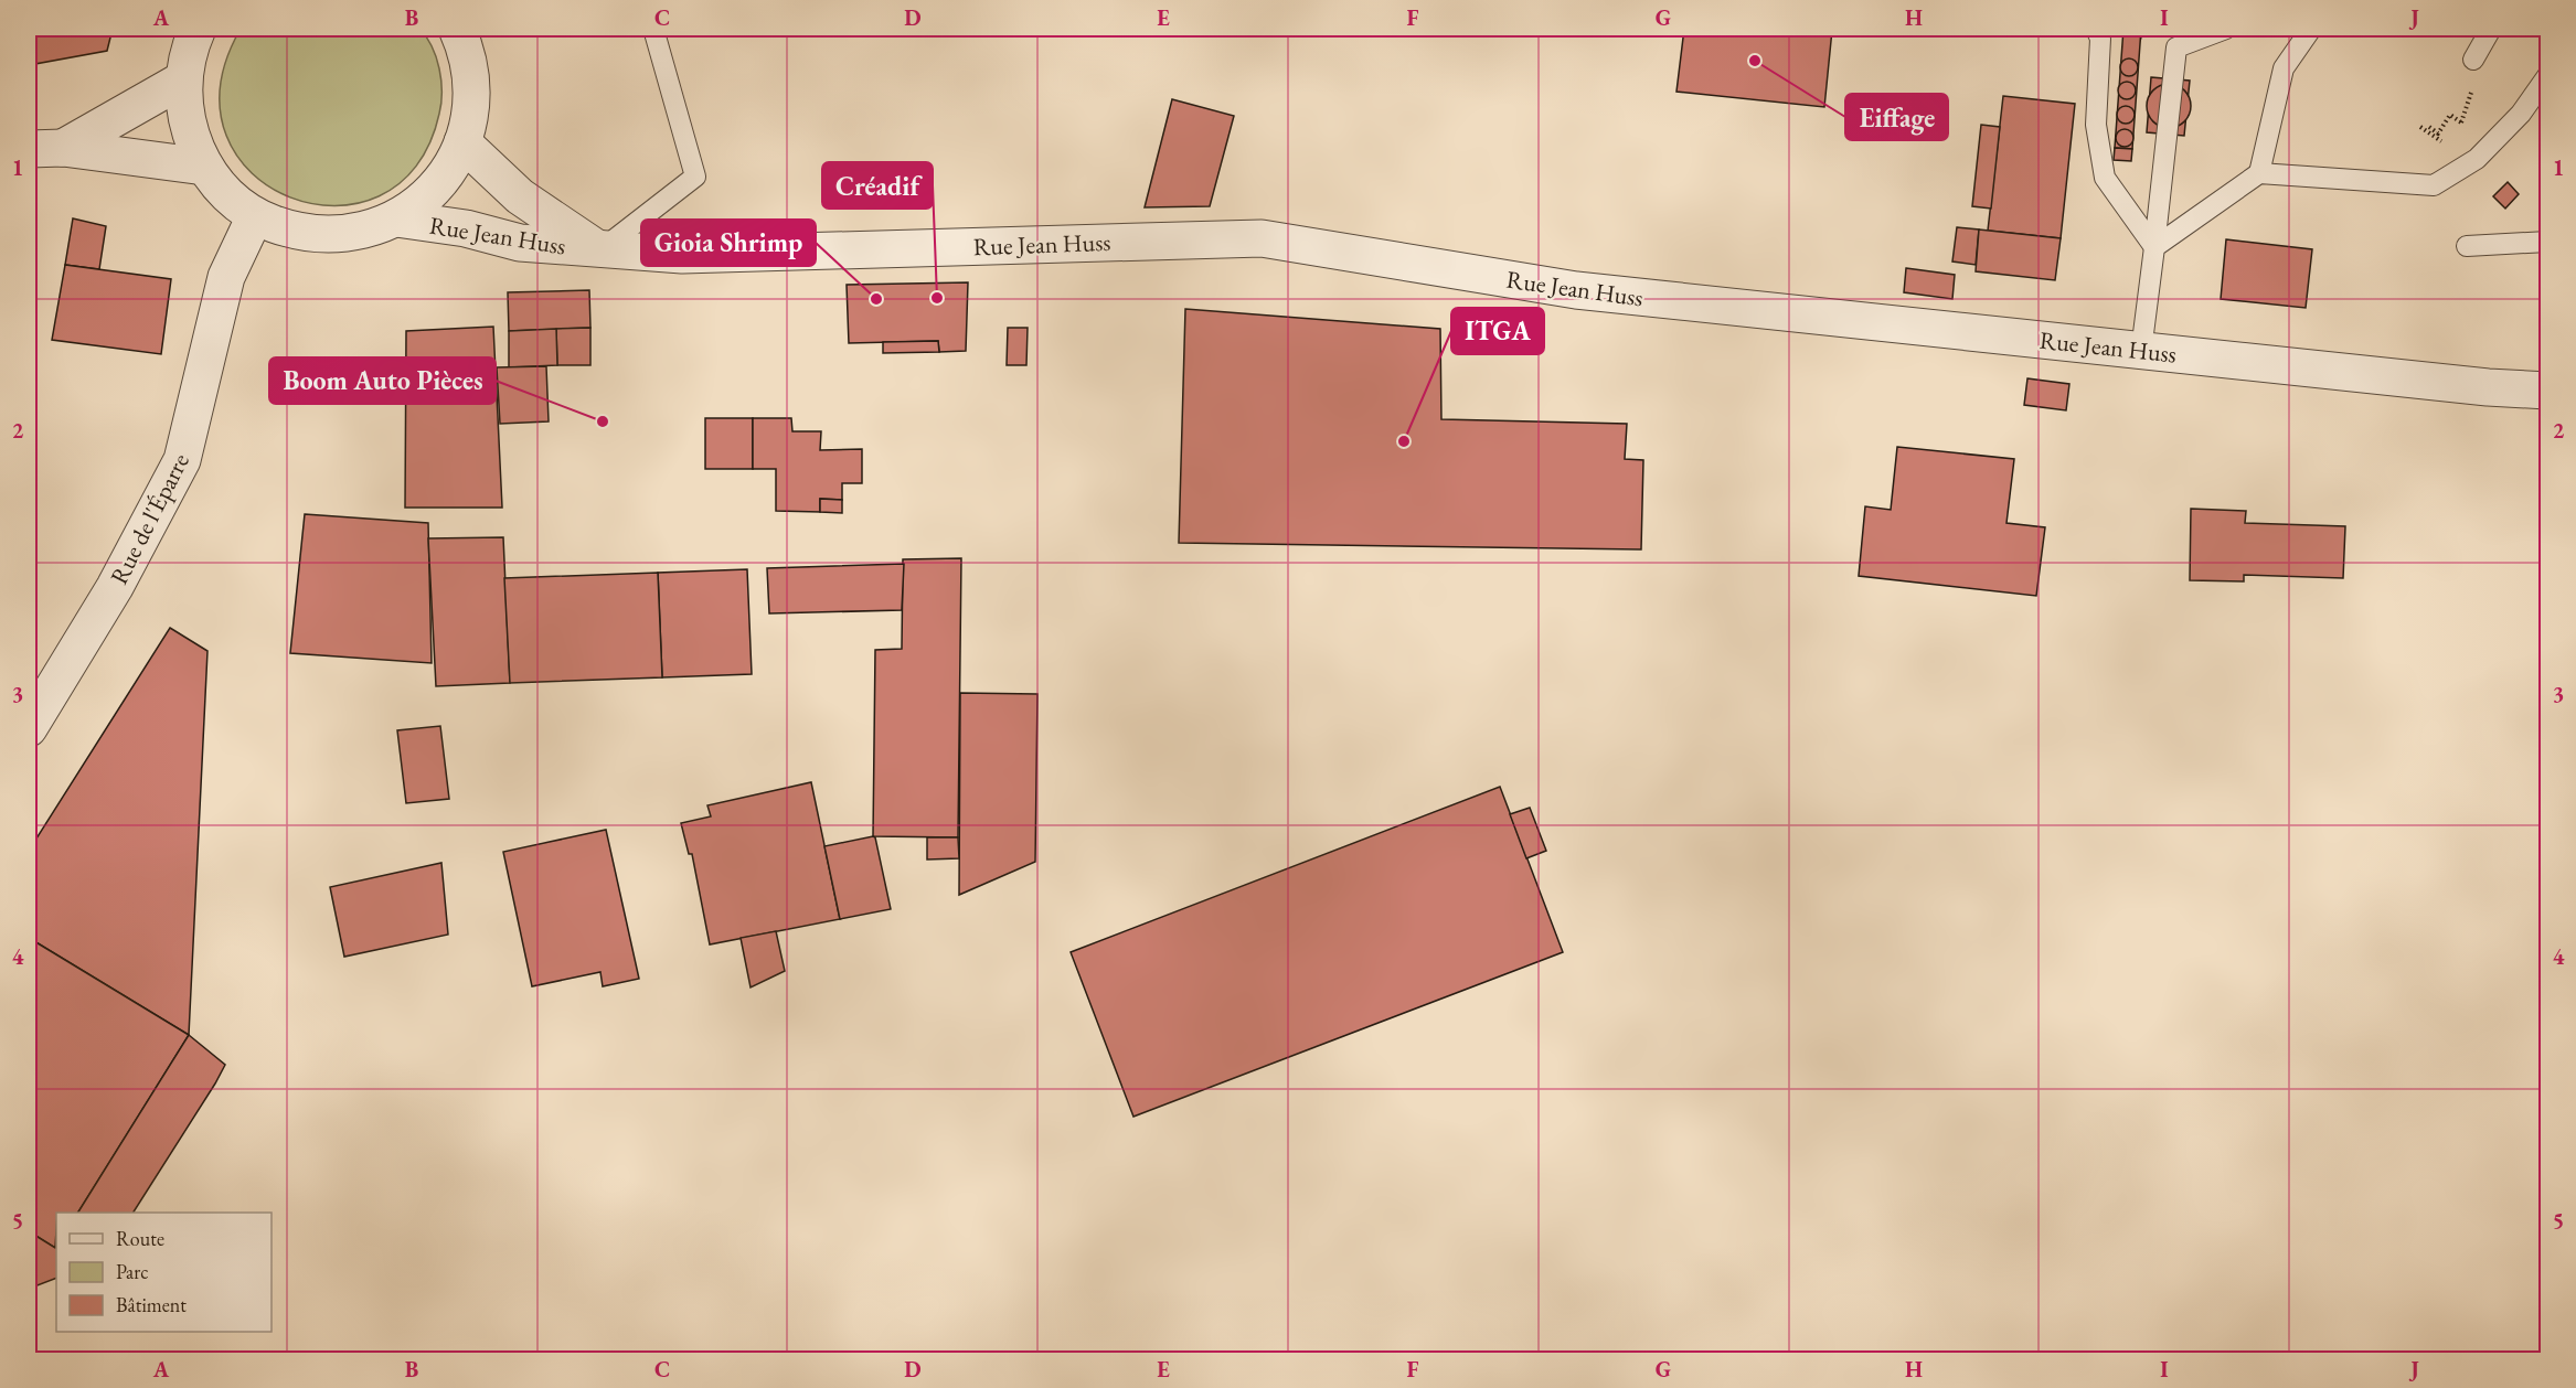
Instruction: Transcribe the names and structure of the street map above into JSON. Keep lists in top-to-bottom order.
{
  "streets": {
    "street": ["Rue Jean Huss", "Rue de l'Éparre"]
  },
  "places": [
    "Eiffage",
    "Créadif",
    "Gioia Shrimp",
    "Boom Auto Pièces",
    "ITGA"
  ],
  "legend": ["Route", "Parc", "Bâtiment"],
  "grid": {
    "columns": [
      "A",
      "B",
      "C",
      "D",
      "E",
      "F",
      "G",
      "H",
      "I",
      "J"
    ],
    "rows": [
      "1",
      "2",
      "3",
      "4",
      "5"
    ]
  }
}
